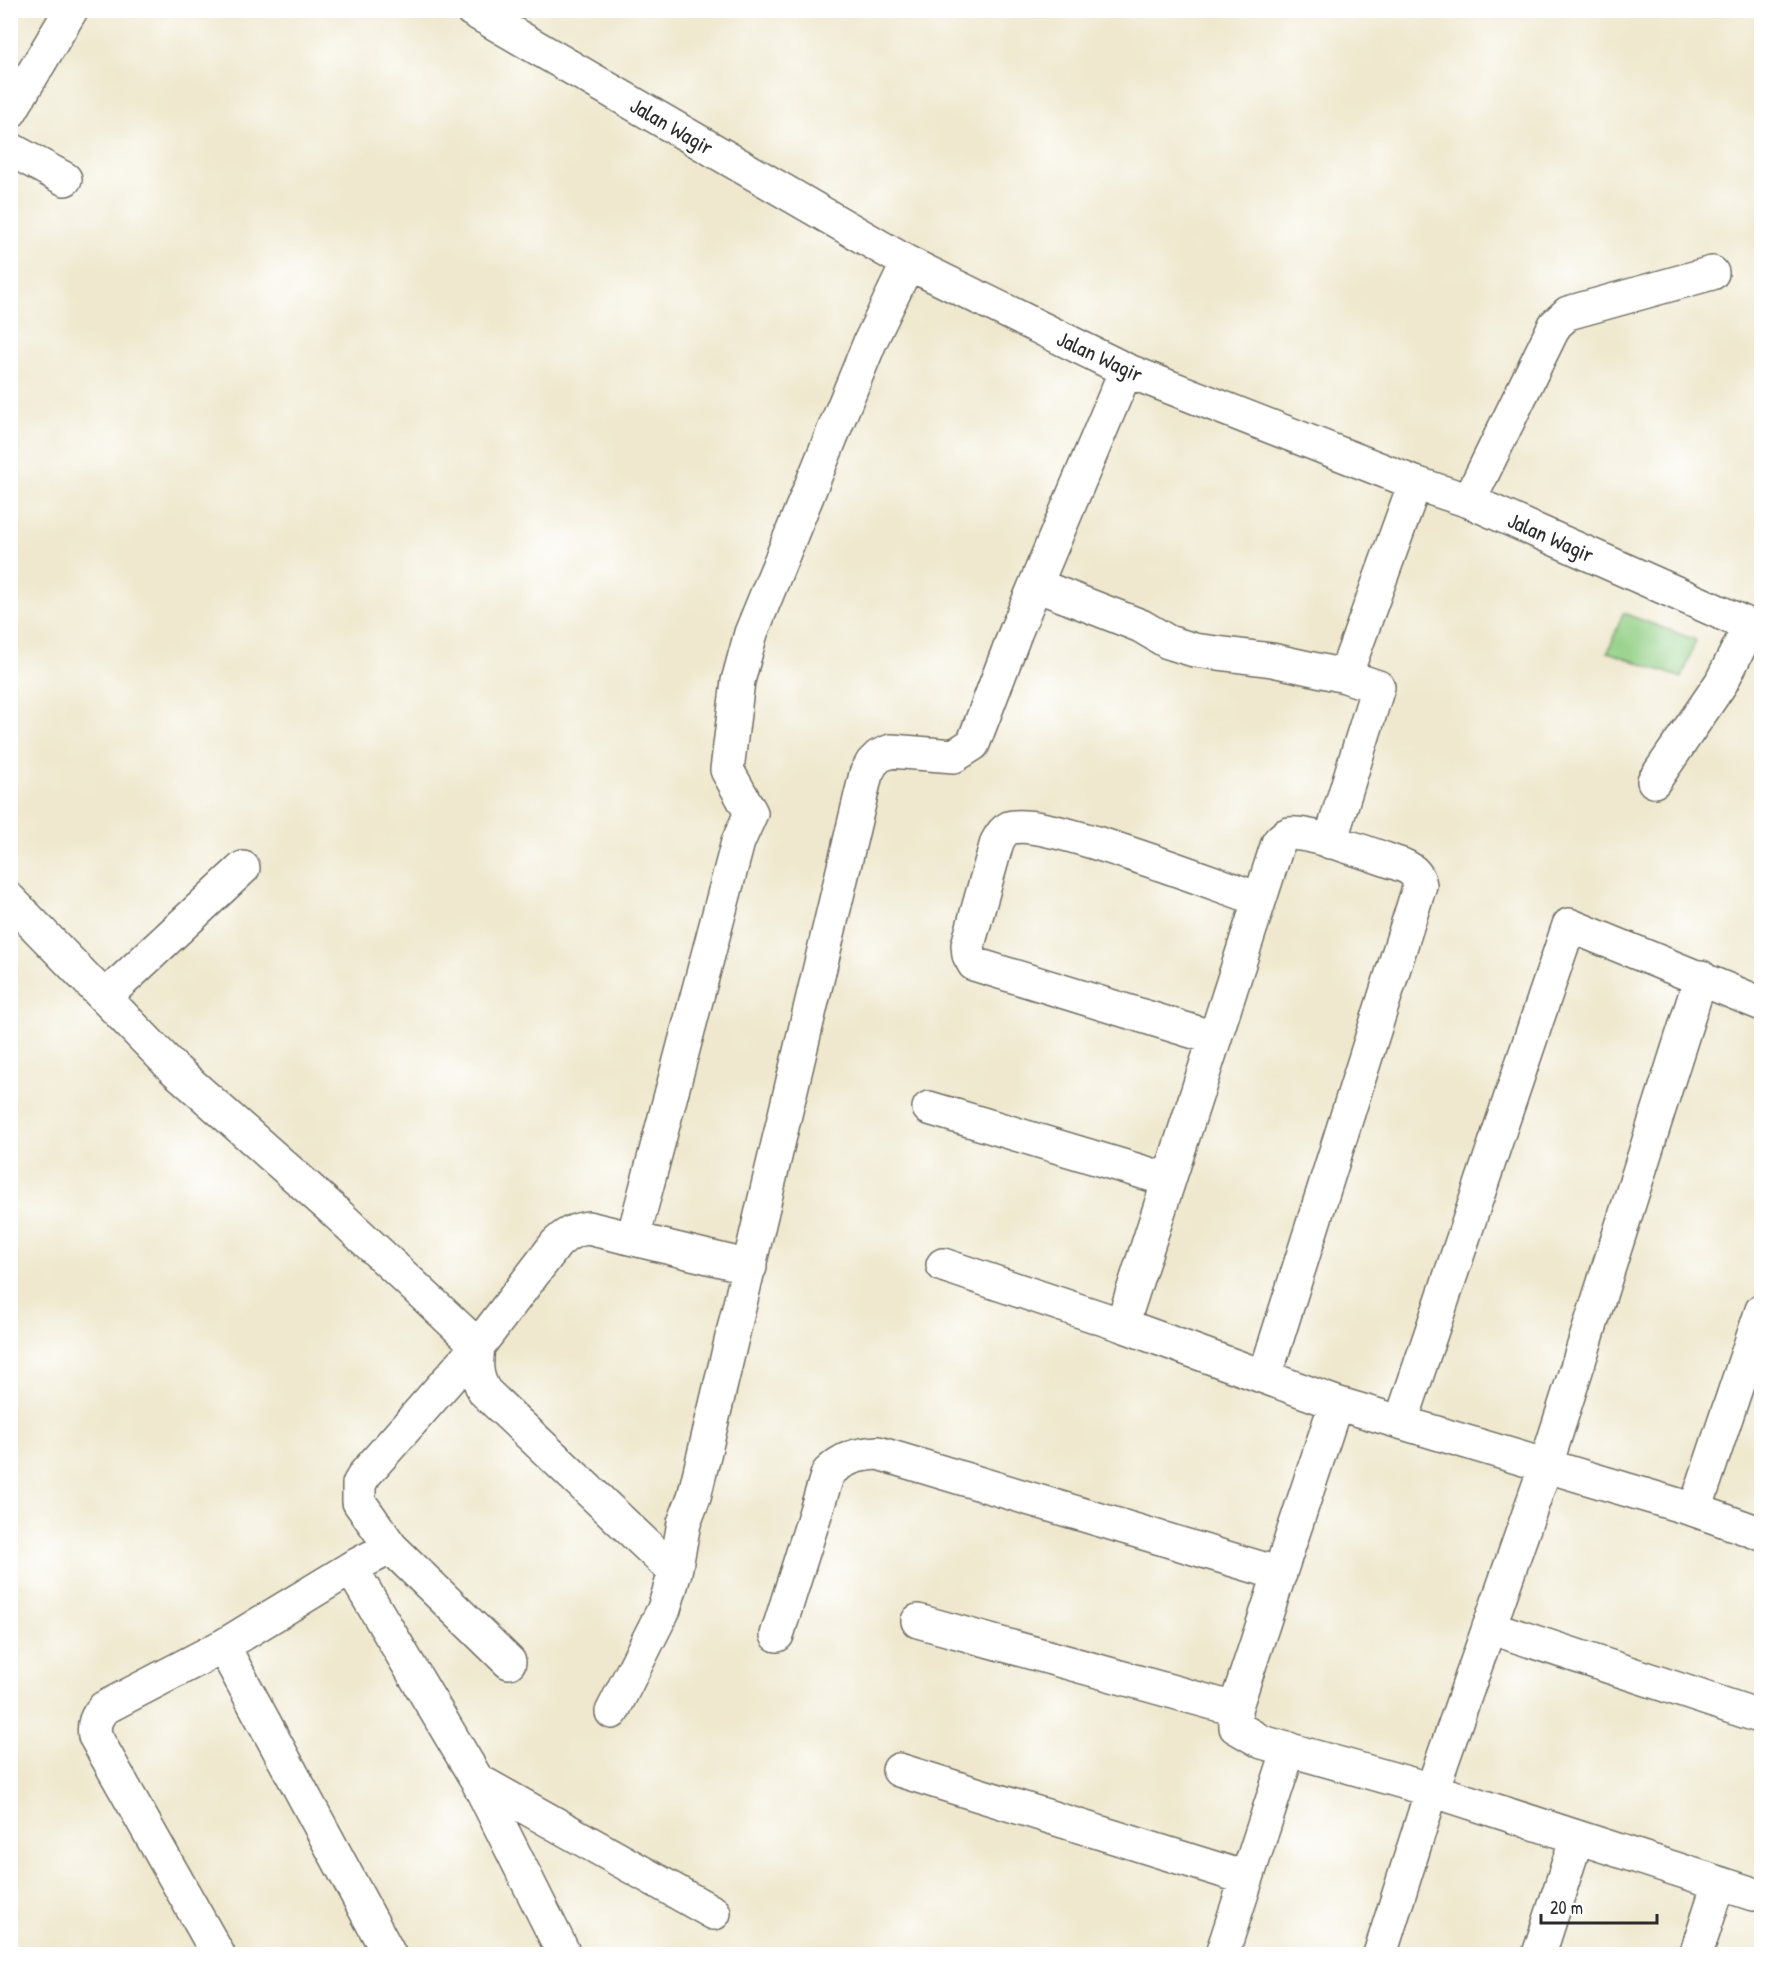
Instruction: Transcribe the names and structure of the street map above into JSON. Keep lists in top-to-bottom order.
{
  "streets": {
    "street": ["Jalan Wagir"]
  },
  "scale_bar": "20 m"
}
